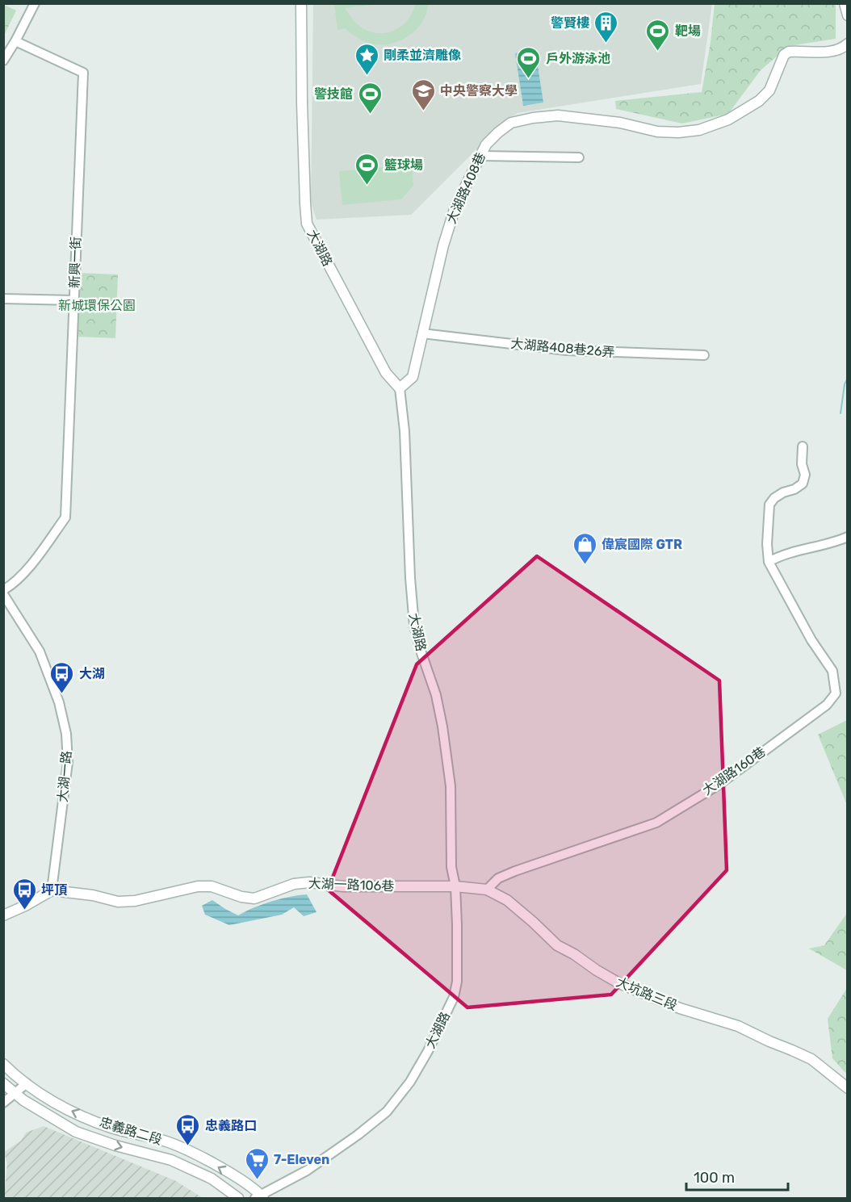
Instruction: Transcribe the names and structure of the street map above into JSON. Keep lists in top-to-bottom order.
{
  "streets": {
    "street": [
      "大湖路408巷",
      "大湖路",
      "新興一街",
      "大湖路408巷26弄",
      "大湖路160巷",
      "大湖一路",
      "大湖一路106巷",
      "大坑路三段",
      "忠義路二段"
    ]
  },
  "crossings": [
    ["大湖路408巷", "大湖路"],
    ["大湖路408巷", "大湖路408巷26弄"],
    ["大湖路", "大湖一路106巷"],
    ["大湖路", "大坑路三段"],
    ["大湖路", "忠義路二段"],
    ["大湖路160巷", "大坑路三段"],
    ["大湖一路", "大湖一路106巷"],
    ["大湖一路106巷", "大坑路三段"]
  ],
  "parks": ["新城環保公園"],
  "places": {
    "building": ["警賢樓"],
    "sports": [
      "靶場",
      "戶外游泳池",
      "警技館",
      "籃球場"
    ],
    "place": ["剛柔並濟雕像"],
    "school or university": ["中央警察大學"],
    "shop": ["偉宸國際 GTR"],
    "bus stop": ["大湖", "坪頂", "忠義路口"],
    "supermarket": ["7-Eleven"]
  },
  "scale_bar": "100 m"
}
